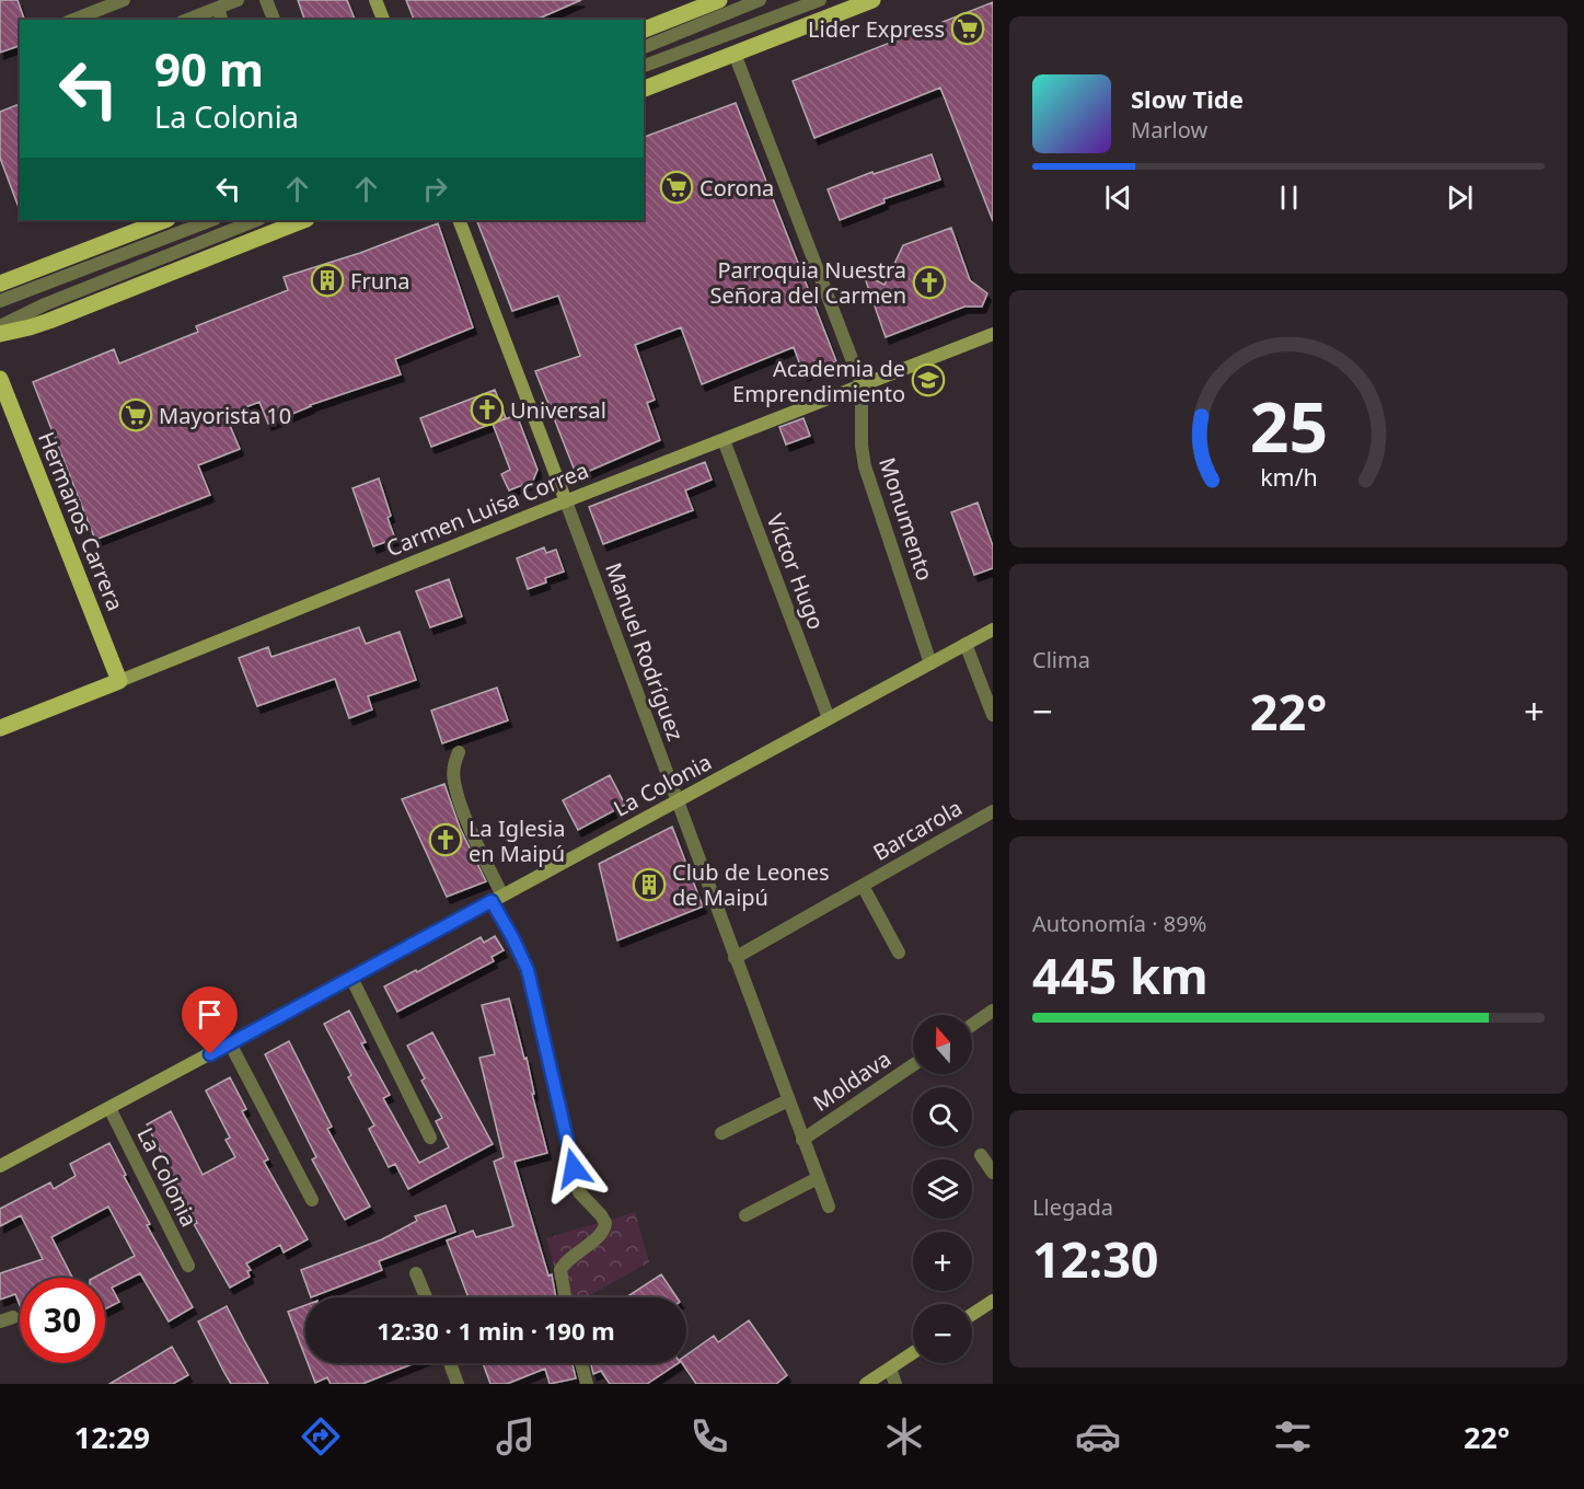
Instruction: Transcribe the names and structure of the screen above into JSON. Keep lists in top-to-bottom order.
{
  "streets": {
    "main road": ["Carmen Luisa Correa", "Hermanos Carrera"],
    "street": [
      "Monumento",
      "Víctor Hugo",
      "Manuel Rodríguez",
      "La Colonia",
      "Barcarola",
      "Moldava"
    ]
  },
  "crossings": [
    ["Carmen Luisa Correa", "Monumento"],
    ["Carmen Luisa Correa", "Hermanos Carrera"],
    ["Carmen Luisa Correa", "Víctor Hugo"],
    ["Carmen Luisa Correa", "Manuel Rodríguez"],
    ["Monumento", "La Colonia"],
    ["Víctor Hugo", "La Colonia"],
    ["Manuel Rodríguez", "La Colonia"],
    ["Manuel Rodríguez", "Barcarola"],
    ["Manuel Rodríguez", "Moldava"]
  ],
  "places": {
    "supermarket": ["Lider Express", "Corona", "Mayorista 10"],
    "building": ["Fruna", "Club de Leones de Maipú"],
    "church": ["Parroquia Nuestra Señora del Carmen", "Universal", "La Iglesia en Maipú"],
    "school or university": ["Academia de Emprendimiento"]
  },
  "north": "top",
  "page": {
    "turn": ["90 m", "La Colonia"],
    "song": ["Slow Tide", "Marlow"],
    "tile": [
      "Clima",
      ["Autonomía · 89%", "445 km"],
      ["Llegada", "12:30"]
    ],
    "heat": ["−", "22°", "+"],
    "map_buttons": ["+", "−"],
    "limit": "30",
    "trip": "12:30 · 1 min · 190 m",
    "tabs": ["12:29", "22°"],
    "gauge": ["25", "km/h"]
  }
}
